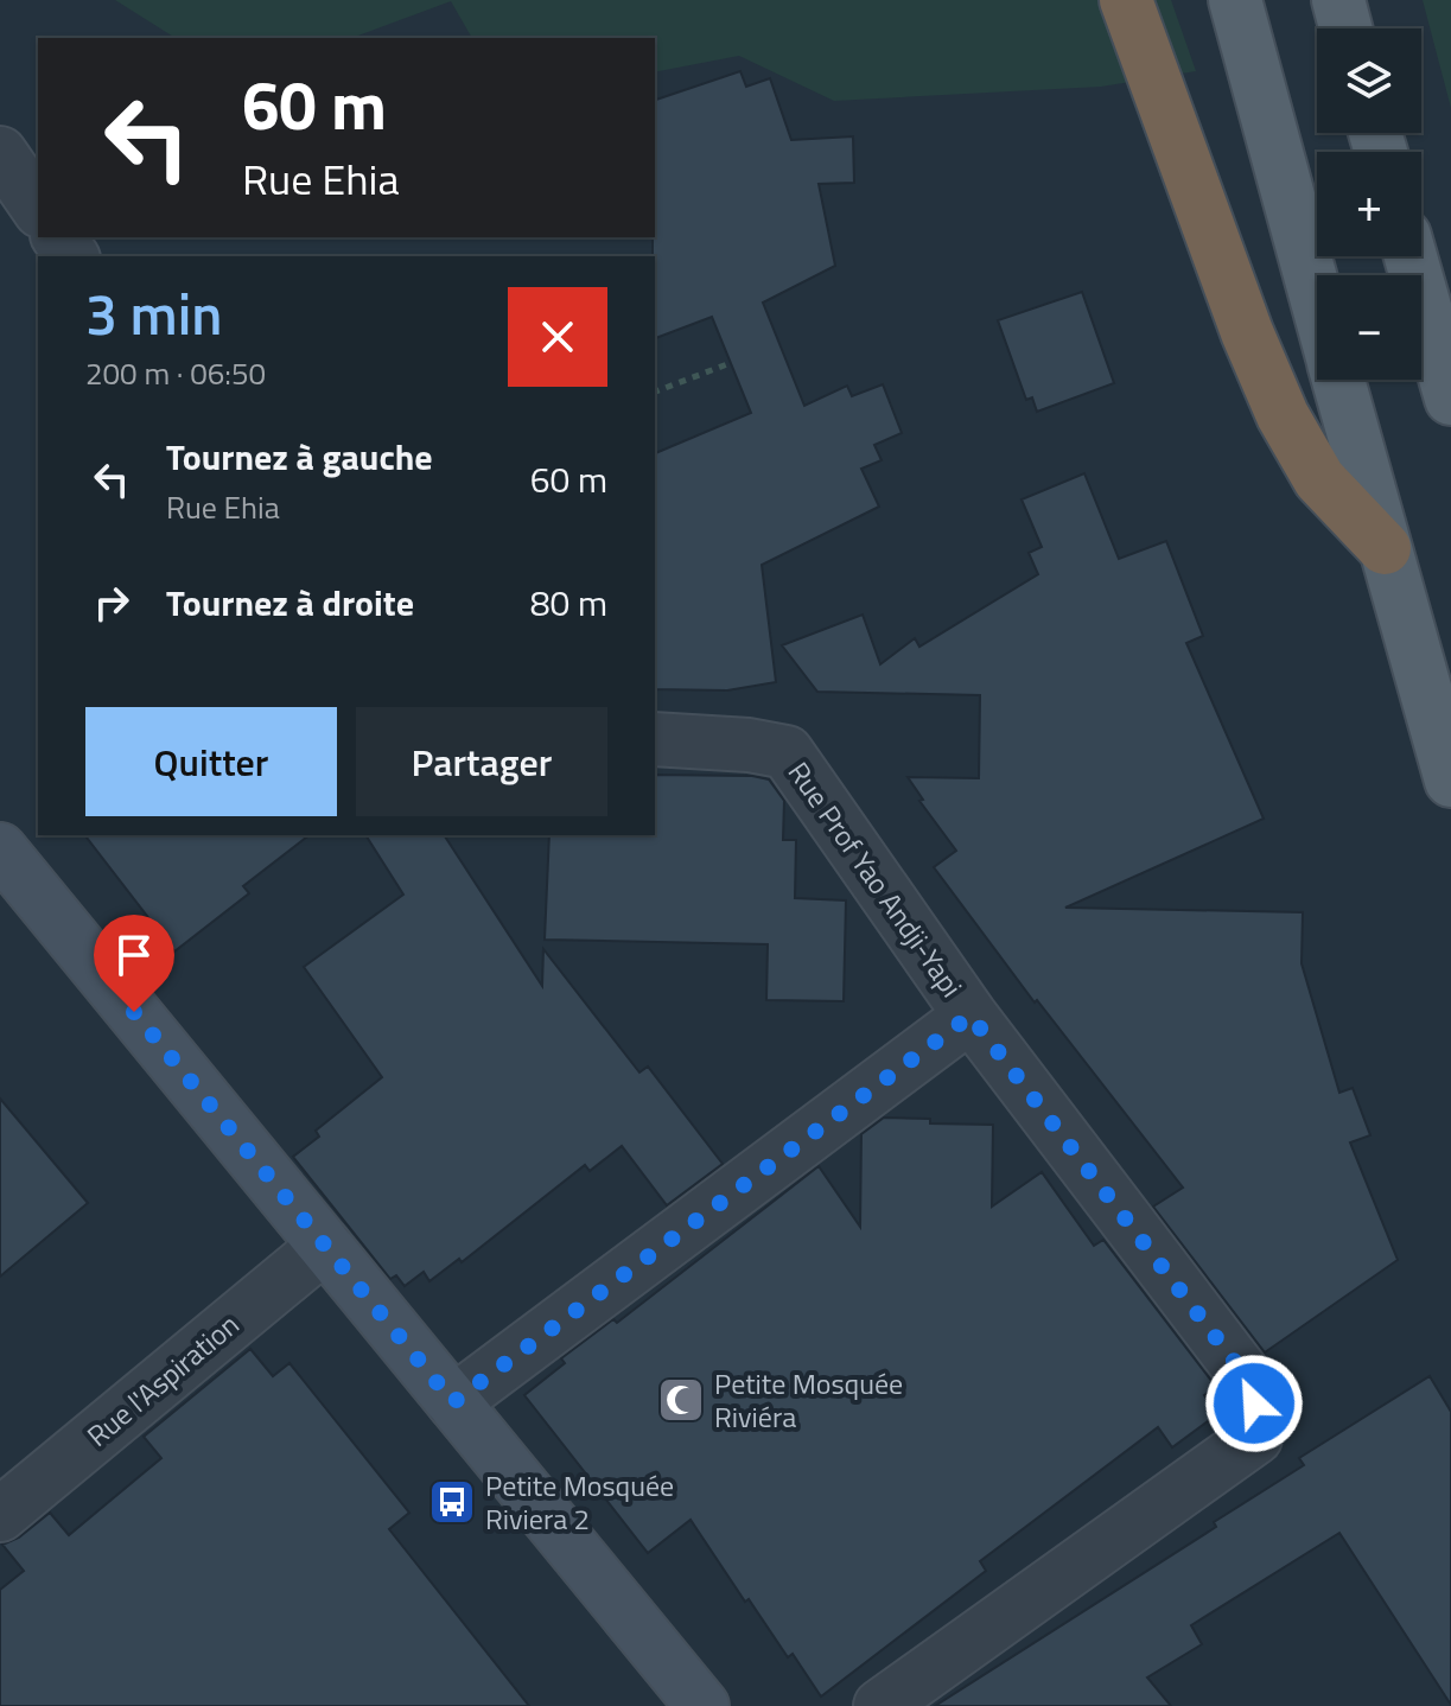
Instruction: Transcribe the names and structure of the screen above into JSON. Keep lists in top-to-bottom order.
{
  "streets": {
    "street": ["Rue Prof Yao Andji-Yapi", "Rue l'Aspiration"]
  },
  "places": {
    "mosque": ["Petite Mosquée Riviéra"],
    "bus stop": ["Petite Mosquée Riviera 2"]
  },
  "page": {
    "map_buttons": ["+", "−"],
    "turn": ["60 m", "Rue Ehia"],
    "heading": ["3 min", "200 m · 06:50"],
    "list": [
      {
        "name": "Tournez à gauche",
        "note": "Rue Ehia",
        "value": "60 m"
      },
      {
        "name": "Tournez à droite",
        "value": "80 m"
      }
    ],
    "buttons": ["Quitter", "Partager"]
  }
}
